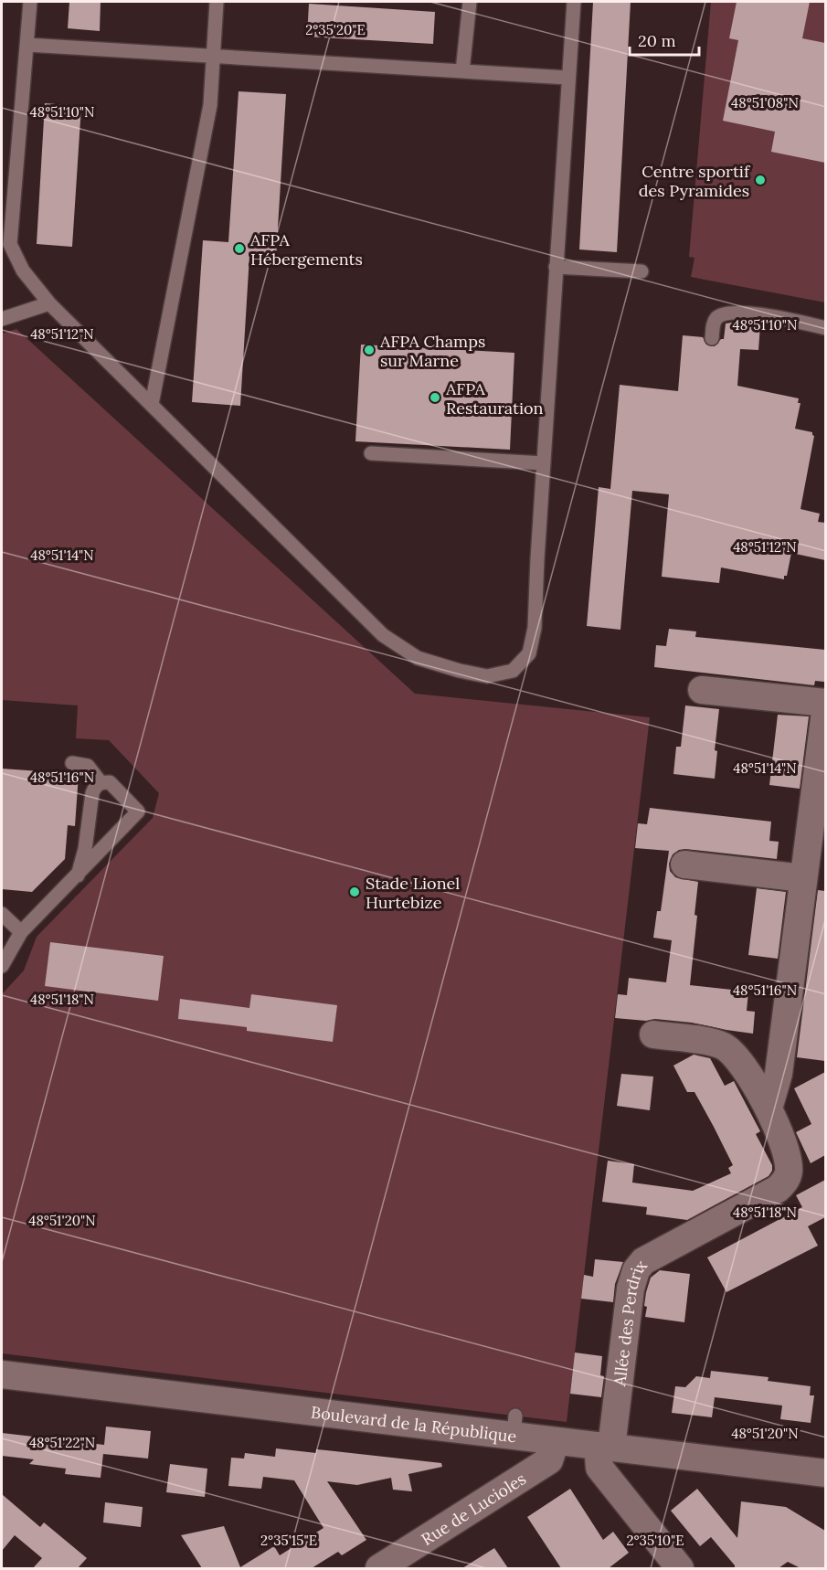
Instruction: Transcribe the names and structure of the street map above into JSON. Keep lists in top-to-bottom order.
{
  "streets": {
    "street": ["Allée des Perdrix", "Boulevard de la République", "Rue de Lucioles"]
  },
  "crossings": [
    ["Allée des Perdrix", "Boulevard de la République"],
    ["Boulevard de la République", "Rue de Lucioles"]
  ],
  "places": [
    "Centre sportif des Pyramides",
    "AFPA Hébergements",
    "AFPA Champs sur Marne",
    "AFPA Restauration",
    "Stade Lionel Hurtebize"
  ],
  "scale_bar": "20 m",
  "coordinates": [
    "2°35'20\"E",
    "48°51'08\"N",
    "48°51'10\"N",
    "48°51'12\"N",
    "48°51'14\"N",
    "48°51'16\"N",
    "48°51'18\"N",
    "48°51'20\"N",
    "48°51'22\"N",
    "2°35'15\"E",
    "2°35'10\"E"
  ]
}
